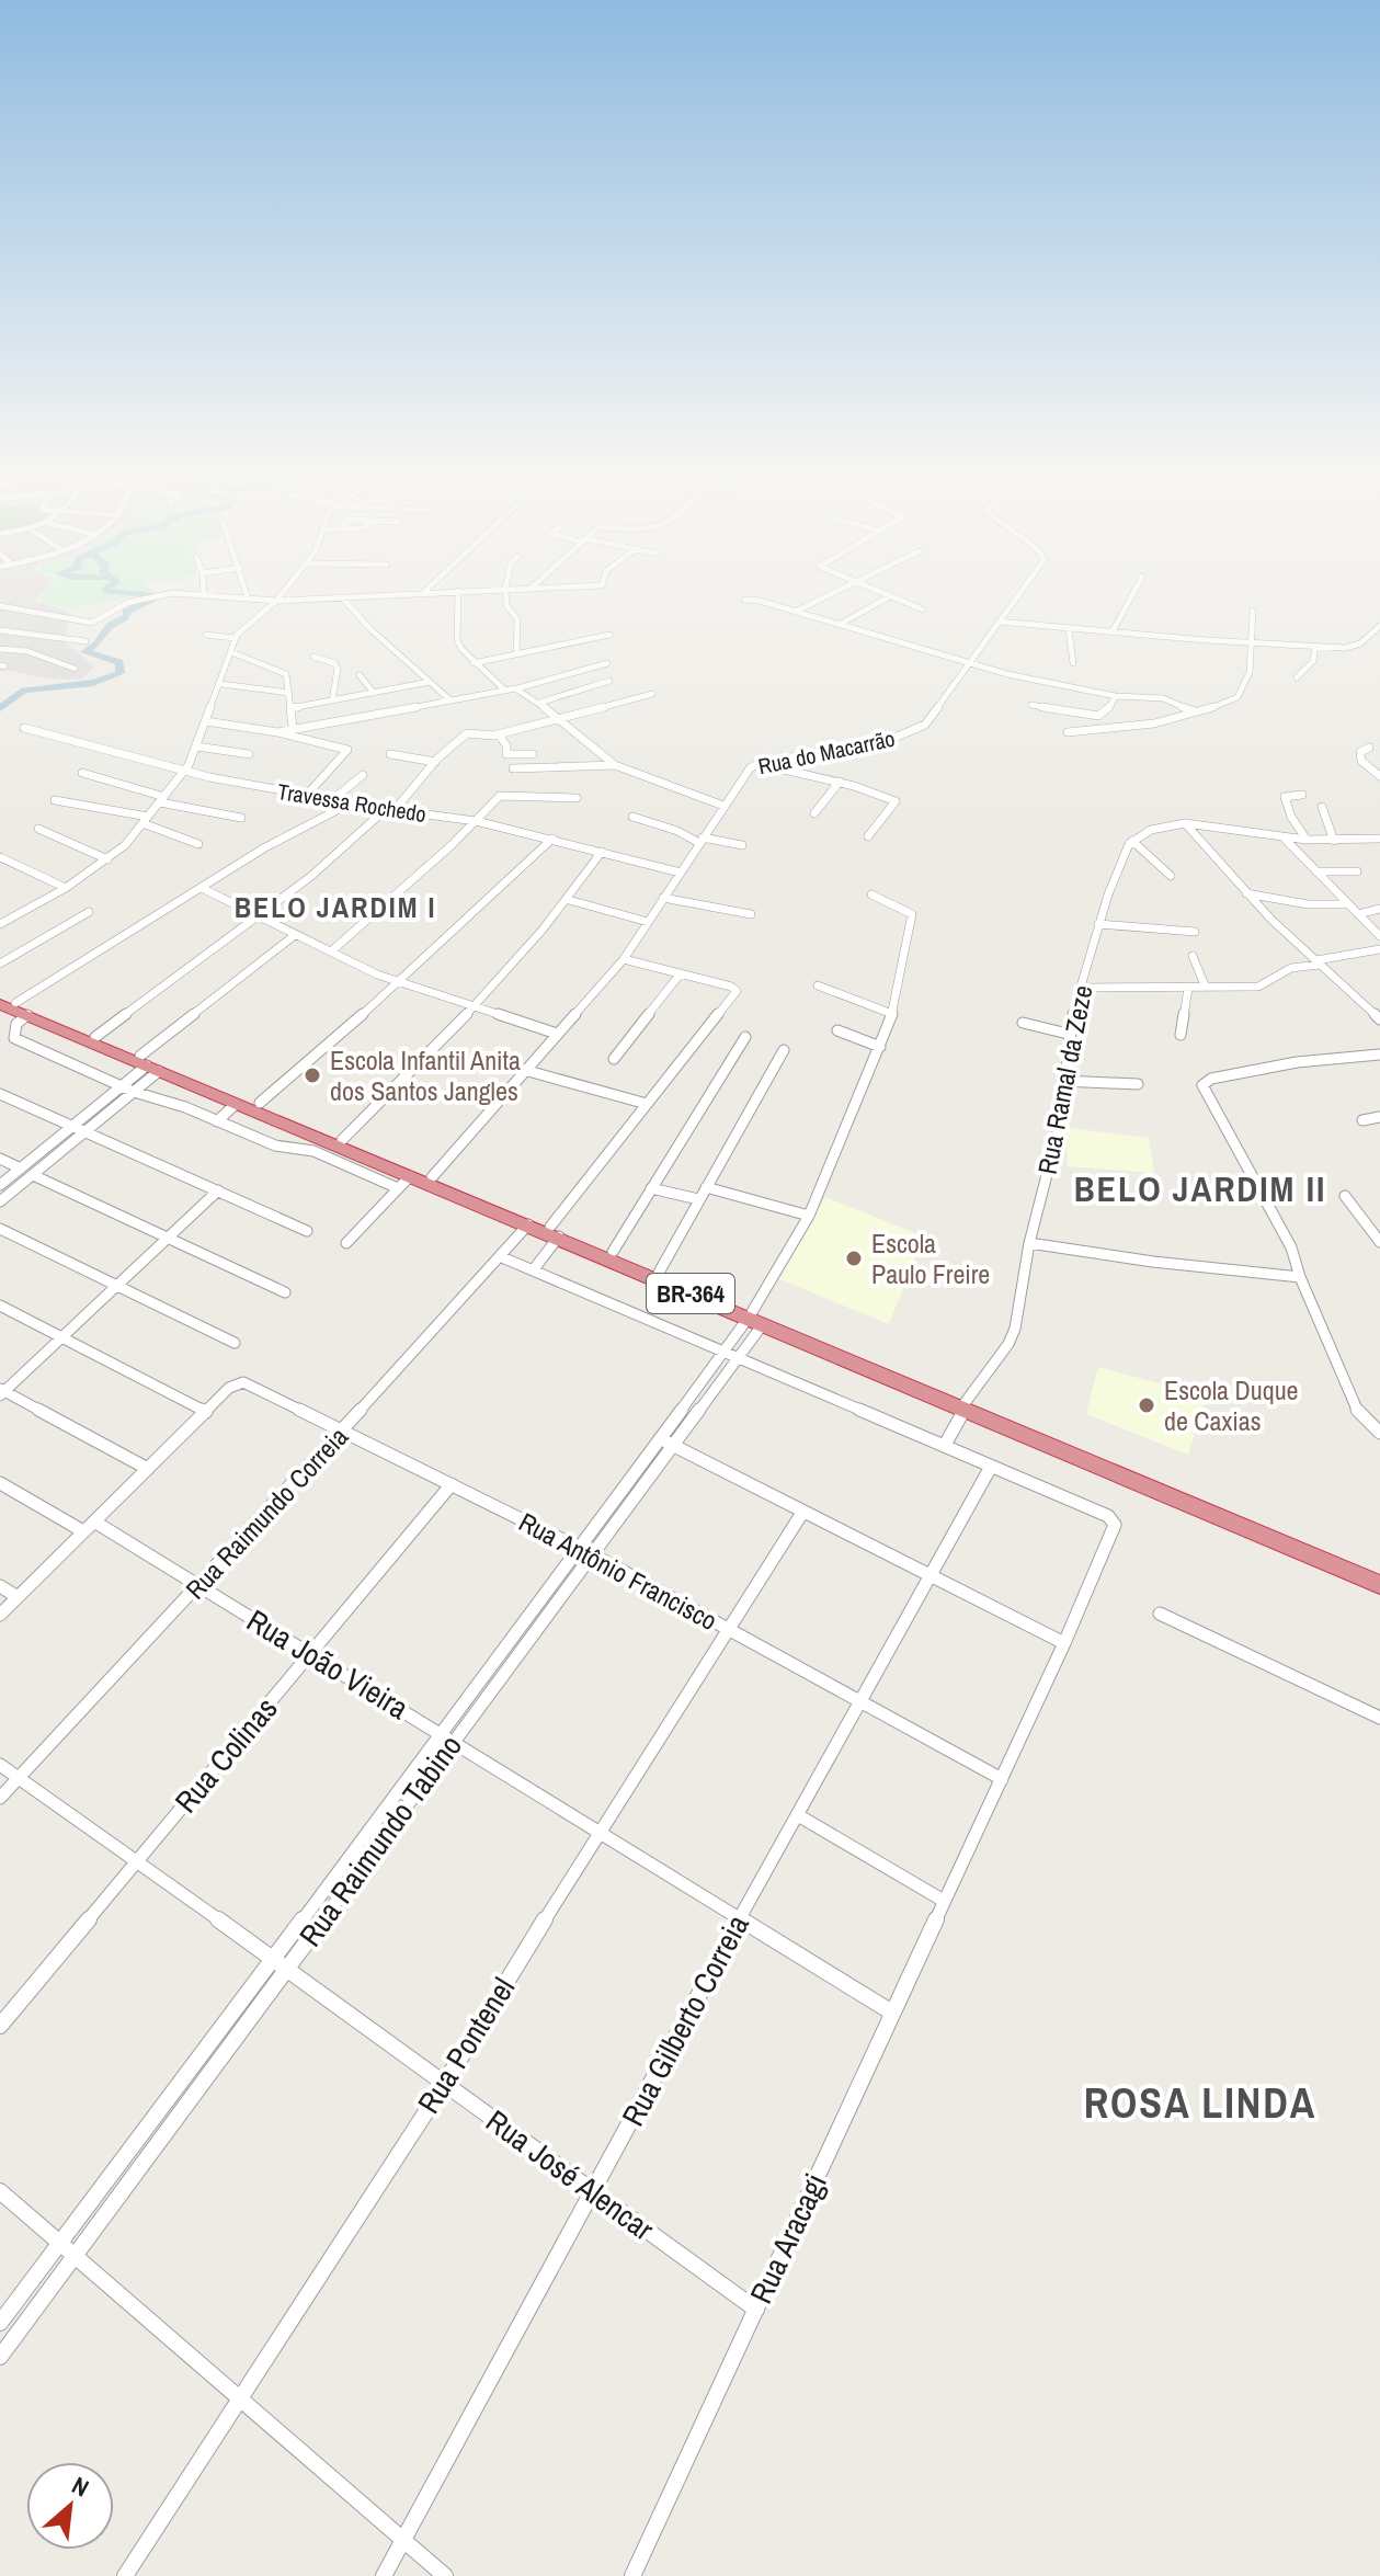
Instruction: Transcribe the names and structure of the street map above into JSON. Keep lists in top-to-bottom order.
{
  "streets": {
    "highway": ["BR-364"],
    "street": [
      "Rua do Macarrão",
      "Travessa Rochedo",
      "Rua Ramal da Zeze",
      "Rua Raimundo Correia",
      "Rua Antônio Francisco",
      "Rua João Vieira",
      "Rua Colinas",
      "Rua Raimundo Tabino",
      "Rua Gilberto Correia",
      "Rua Pontenel",
      "Rua José Alencar",
      "Rua Aracagi"
    ]
  },
  "crossings": [
    ["Rua do Macarrão", "Travessa Rochedo"],
    ["Rua do Macarrão", "BR-364"],
    ["Rua Ramal da Zeze", "BR-364"],
    ["BR-364", "Rua Raimundo Correia"],
    ["BR-364", "Rua Raimundo Tabino"],
    ["Rua Raimundo Correia", "Rua Antônio Francisco"],
    ["Rua Raimundo Correia", "Rua João Vieira"],
    ["Rua Raimundo Correia", "Rua José Alencar"],
    ["Rua Antônio Francisco", "Rua Colinas"],
    ["Rua Antônio Francisco", "Rua Raimundo Tabino"],
    ["Rua Antônio Francisco", "Rua Gilberto Correia"],
    ["Rua Antônio Francisco", "Rua Pontenel"],
    ["Rua Antônio Francisco", "Rua Aracagi"],
    ["Rua João Vieira", "Rua Colinas"],
    ["Rua João Vieira", "Rua Raimundo Tabino"],
    ["Rua João Vieira", "Rua Gilberto Correia"],
    ["Rua João Vieira", "Rua Pontenel"],
    ["Rua João Vieira", "Rua Aracagi"],
    ["Rua Colinas", "Rua José Alencar"],
    ["Rua Raimundo Tabino", "Rua José Alencar"],
    ["Rua Gilberto Correia", "Rua José Alencar"],
    ["Rua Gilberto Correia", "Rua Aracagi"],
    ["Rua Pontenel", "Rua José Alencar"],
    ["Rua José Alencar", "Rua Aracagi"]
  ],
  "districts": ["BELO JARDIM I", "BELO JARDIM II", "ROSA LINDA"],
  "places": ["Escola Infantil Anita dos Santos Jangles", "Escola Paulo Freire", "Escola Duque de Caxias"],
  "north": "top right"
}
